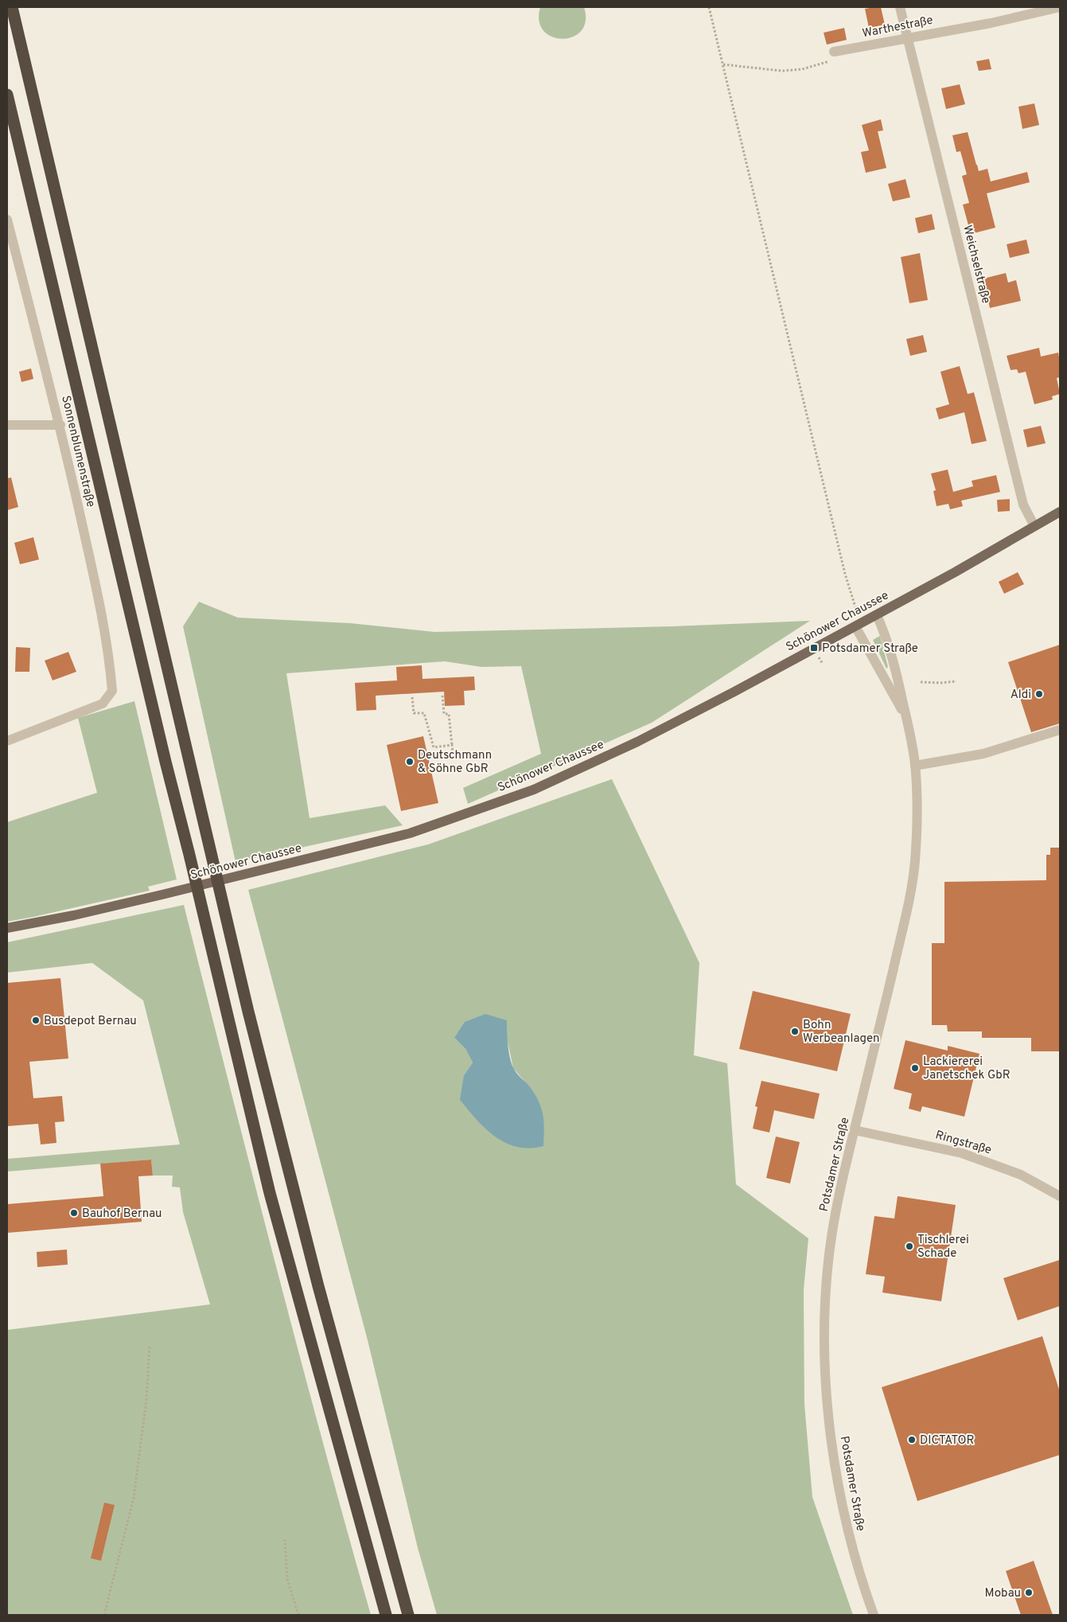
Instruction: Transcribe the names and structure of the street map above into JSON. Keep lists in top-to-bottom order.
{
  "streets": {
    "main road": ["Schönower Chaussee"],
    "street": [
      "Warthestraße",
      "Weichselstraße",
      "Sonnenblumenstraße",
      "Ringstraße",
      "Potsdamer Straße"
    ]
  },
  "crossings": [
    ["Warthestraße", "Weichselstraße"],
    ["Weichselstraße", "Schönower Chaussee"],
    ["Schönower Chaussee", "Potsdamer Straße"],
    ["Ringstraße", "Potsdamer Straße"]
  ],
  "places": {
    "transit": ["Potsdamer Straße"],
    "other": [
      "Aldi",
      "Deutschmann & Söhne GbR",
      "Busdepot Bernau",
      "Bohn Werbeanlagen",
      "Lackiererei Janetschek GbR",
      "Bauhof Bernau",
      "Tischlerei Schade",
      "DICTATOR",
      "Mobau"
    ]
  }
}
